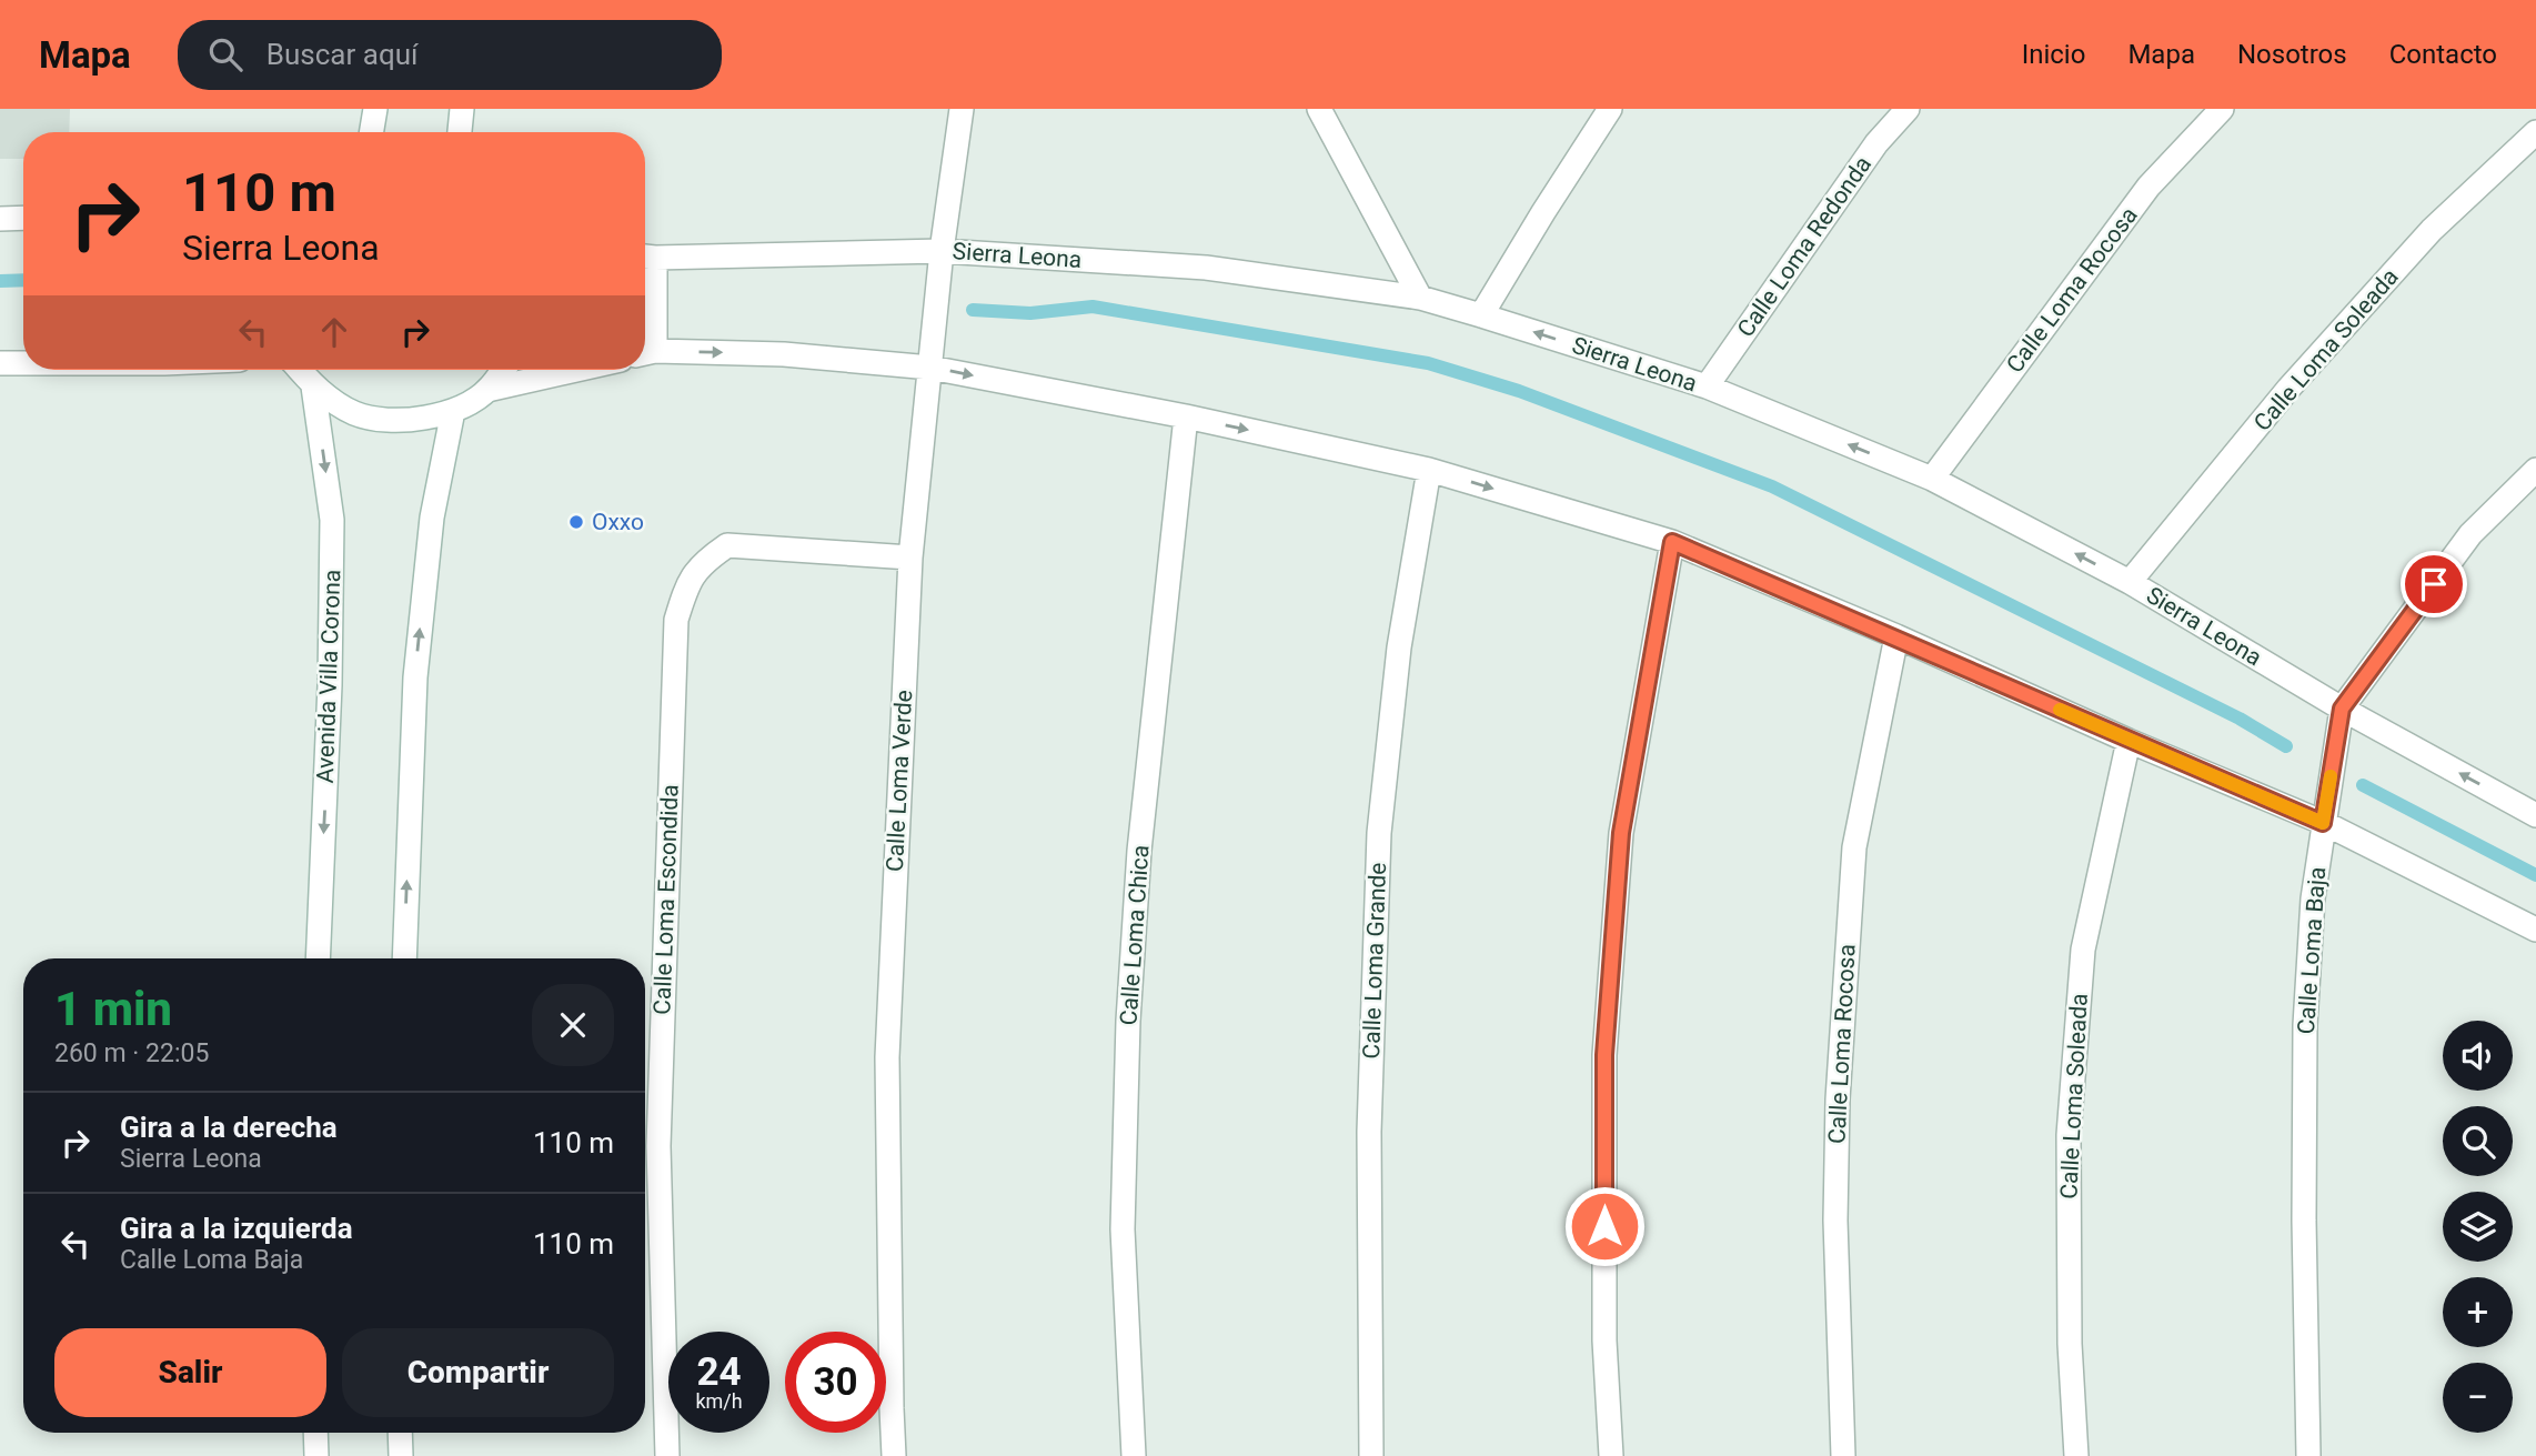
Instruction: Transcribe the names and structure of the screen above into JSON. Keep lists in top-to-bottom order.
{
  "streets": {
    "street": [
      "Calle Loma Redonda",
      "Sierra Leona",
      "Calle Loma Rocosa",
      "Calle Loma Soleada",
      "Avenida Villa Corona",
      "Calle Loma Verde",
      "Calle Loma Escondida",
      "Calle Loma Chica",
      "Calle Loma Baja",
      "Calle Loma Grande"
    ]
  },
  "crossings": [
    ["Calle Loma Redonda", "Sierra Leona"],
    ["Sierra Leona", "Calle Loma Rocosa"],
    ["Sierra Leona", "Calle Loma Soleada"],
    ["Sierra Leona", "Calle Loma Verde"],
    ["Sierra Leona", "Calle Loma Baja"],
    ["Calle Loma Verde", "Calle Loma Escondida"]
  ],
  "places": ["Oxxo"],
  "page": {
    "header": "Mapa",
    "search": "Buscar aquí",
    "nav": [
      "Inicio",
      "Mapa",
      "Nosotros",
      "Contacto"
    ],
    "turn": ["110 m", "Sierra Leona"],
    "heading": ["1 min", "260 m · 22:05"],
    "map_buttons": ["+", "−"],
    "list": [
      {
        "name": "Gira a la derecha",
        "note": "Sierra Leona",
        "value": "110 m"
      },
      {
        "name": "Gira a la izquierda",
        "note": "Calle Loma Baja",
        "value": "110 m"
      }
    ],
    "buttons": ["Salir", "Compartir"],
    "speed": "24 km/h",
    "limit": "30"
  }
}
